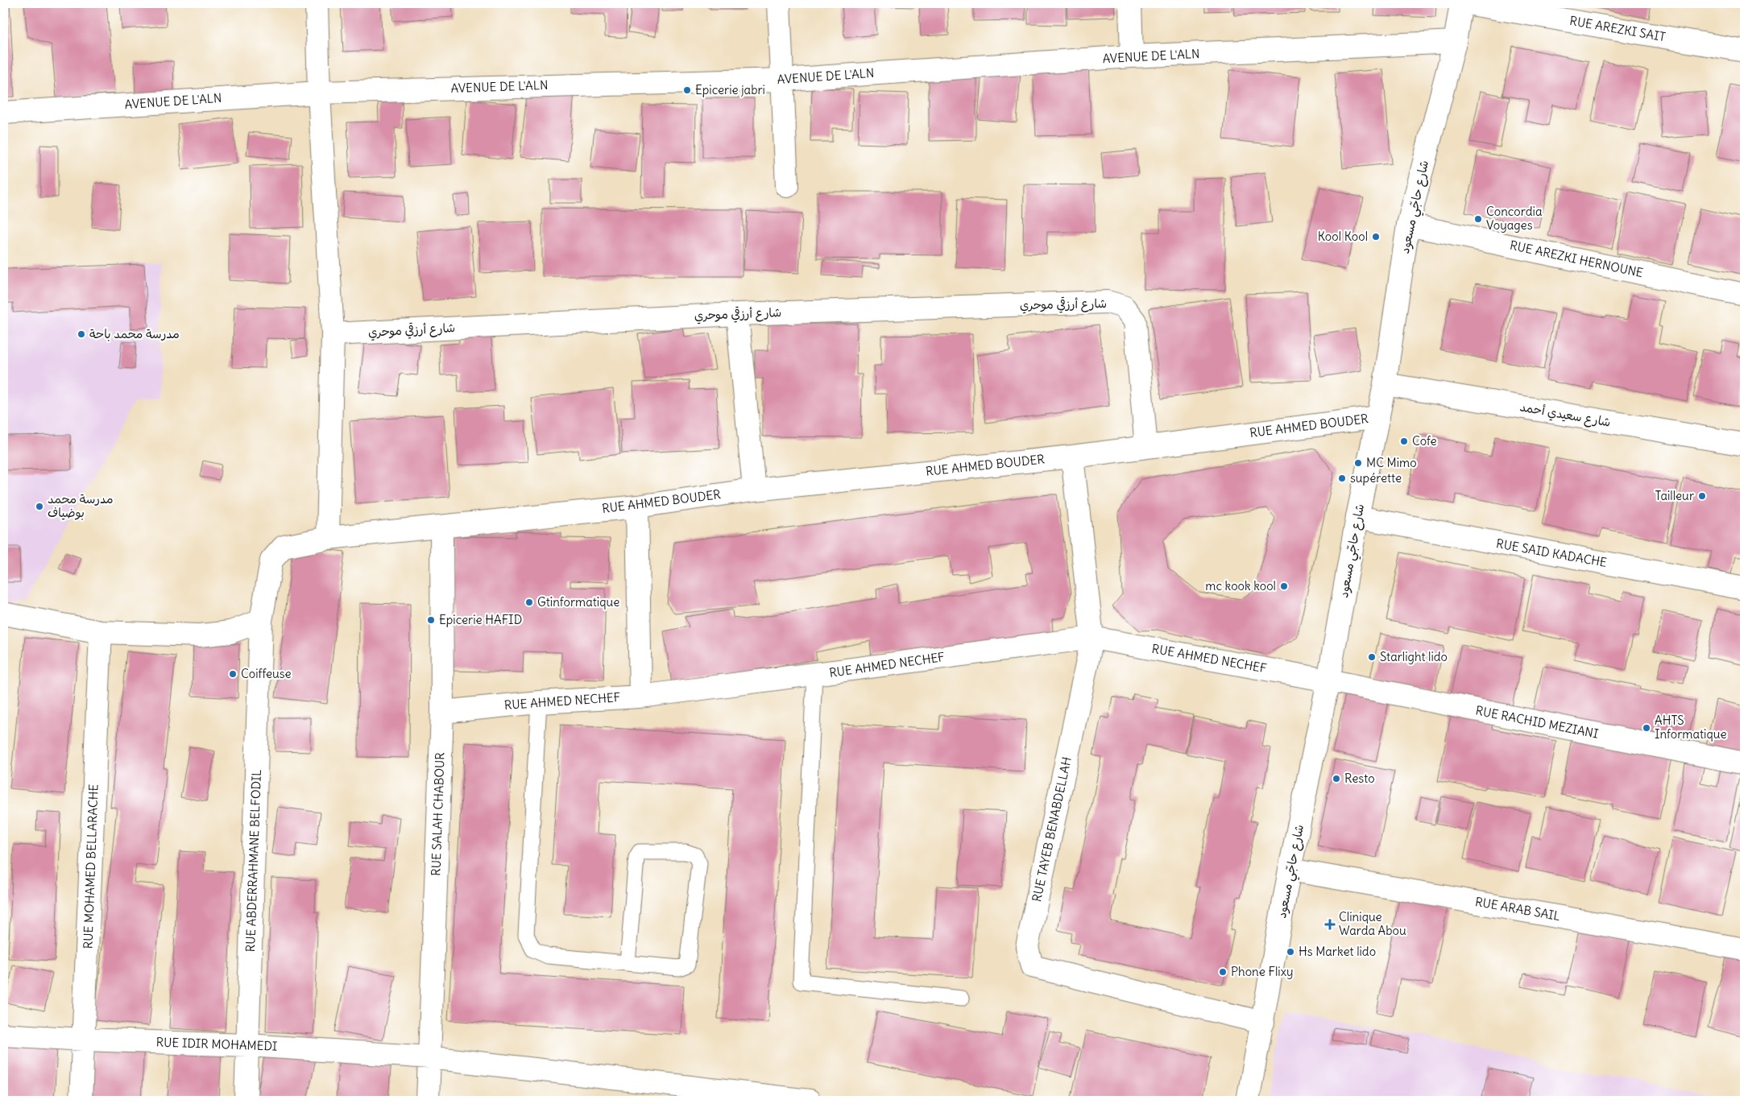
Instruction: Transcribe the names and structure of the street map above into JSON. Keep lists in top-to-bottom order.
{
  "streets": {
    "street": [
      "RUE AREZKI SAIT",
      "AVENUE DE L'ALN",
      "شارع حاجّي مسعود",
      "RUE AREZKI HERNOUNE",
      "شارع أرزقي موحري",
      "شارع سعيدي أحمد",
      "RUE AHMED BOUDER",
      "RUE SAID KADACHE",
      "RUE AHMED NECHEF",
      "RUE RACHID MEZIANI",
      "RUE SALAH CHABOUR",
      "RUE TAYEB BENABDELLAH",
      "RUE ABDERRAHMANE BELFODIL",
      "RUE MOHAMED BELLARACHE",
      "RUE ARAB SAIL",
      "RUE IDIR MOHAMEDI"
    ]
  },
  "crossings": [
    ["AVENUE DE L'ALN", "شارع حاجّي مسعود"],
    ["شارع حاجّي مسعود", "RUE AREZKI HERNOUNE"],
    ["شارع حاجّي مسعود", "شارع سعيدي أحمد"],
    ["شارع حاجّي مسعود", "RUE AHMED BOUDER"],
    ["شارع حاجّي مسعود", "RUE SAID KADACHE"],
    ["شارع حاجّي مسعود", "RUE AHMED NECHEF"],
    ["شارع حاجّي مسعود", "RUE RACHID MEZIANI"],
    ["شارع حاجّي مسعود", "RUE TAYEB BENABDELLAH"],
    ["شارع حاجّي مسعود", "RUE ARAB SAIL"],
    ["شارع أرزقي موحري", "RUE AHMED BOUDER"],
    ["RUE AHMED BOUDER", "RUE SALAH CHABOUR"],
    ["RUE AHMED BOUDER", "RUE TAYEB BENABDELLAH"],
    ["RUE AHMED BOUDER", "RUE ABDERRAHMANE BELFODIL"],
    ["RUE AHMED NECHEF", "RUE RACHID MEZIANI"],
    ["RUE AHMED NECHEF", "RUE SALAH CHABOUR"],
    ["RUE AHMED NECHEF", "RUE TAYEB BENABDELLAH"],
    ["RUE SALAH CHABOUR", "RUE IDIR MOHAMEDI"],
    ["RUE ABDERRAHMANE BELFODIL", "RUE IDIR MOHAMEDI"],
    ["RUE MOHAMED BELLARACHE", "RUE IDIR MOHAMEDI"]
  ],
  "places": {
    "other": [
      "Epicerie jabri",
      "Concordia Voyages",
      "Kool Kool",
      "مدرسة محمد باحة",
      "Cofe",
      "MC Mimo",
      "supérette",
      "Tailleur",
      "مدرسة محمد بوضياف",
      "mc kook kool",
      "Gtinformatique",
      "Epicerie HAFID",
      "Starlight lido",
      "Coiffeuse",
      "AHTS Informatique",
      "Resto",
      "Hs Market lido",
      "Phone Flixy"
    ],
    "health": ["Clinique Warda Abou"]
  }
}
